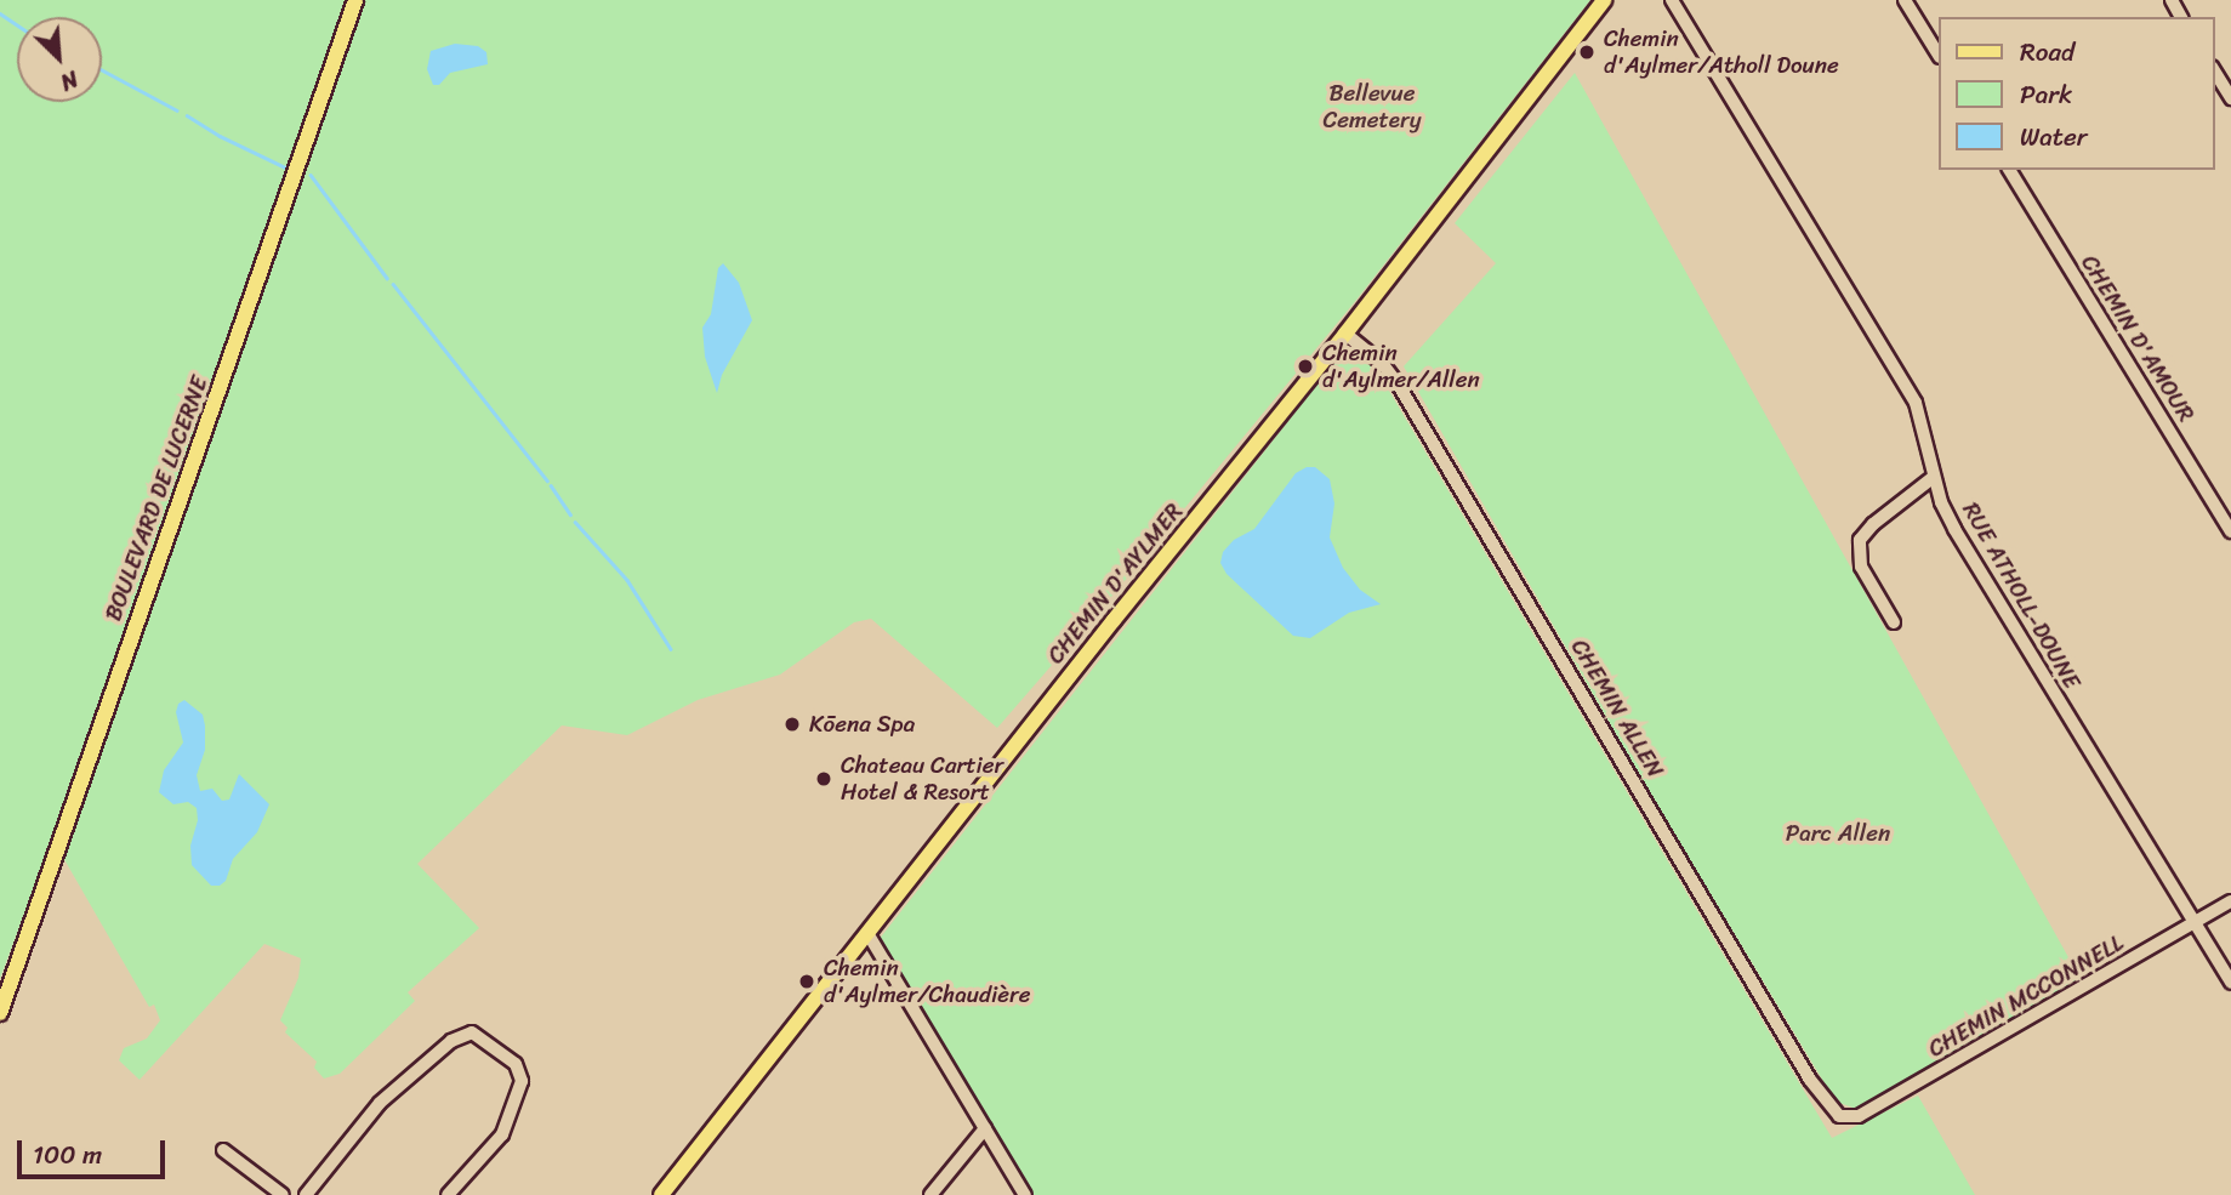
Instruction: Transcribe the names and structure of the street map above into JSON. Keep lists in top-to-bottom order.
{
  "streets": {
    "main road": ["BOULEVARD DE LUCERNE", "CHEMIN D'AYLMER"],
    "street": [
      "CHEMIN D'AMOUR",
      "RUE ATHOLL-DOUNE",
      "CHEMIN ALLEN",
      "CHEMIN MCCONNELL"
    ]
  },
  "crossings": [
    ["CHEMIN D'AYLMER", "CHEMIN ALLEN"],
    ["RUE ATHOLL-DOUNE", "CHEMIN MCCONNELL"],
    ["CHEMIN ALLEN", "CHEMIN MCCONNELL"]
  ],
  "parks": ["Bellevue Cemetery", "Parc Allen"],
  "places": [
    "Chemin d'Aylmer/Atholl Doune",
    "Chemin d'Aylmer/Allen",
    "Kōena Spa",
    "Chateau Cartier Hotel & Resort",
    "Chemin d'Aylmer/Chaudière"
  ],
  "legend": ["Road", "Park", "Water"],
  "scale_bar": "100 m",
  "north": "bottom right"
}
